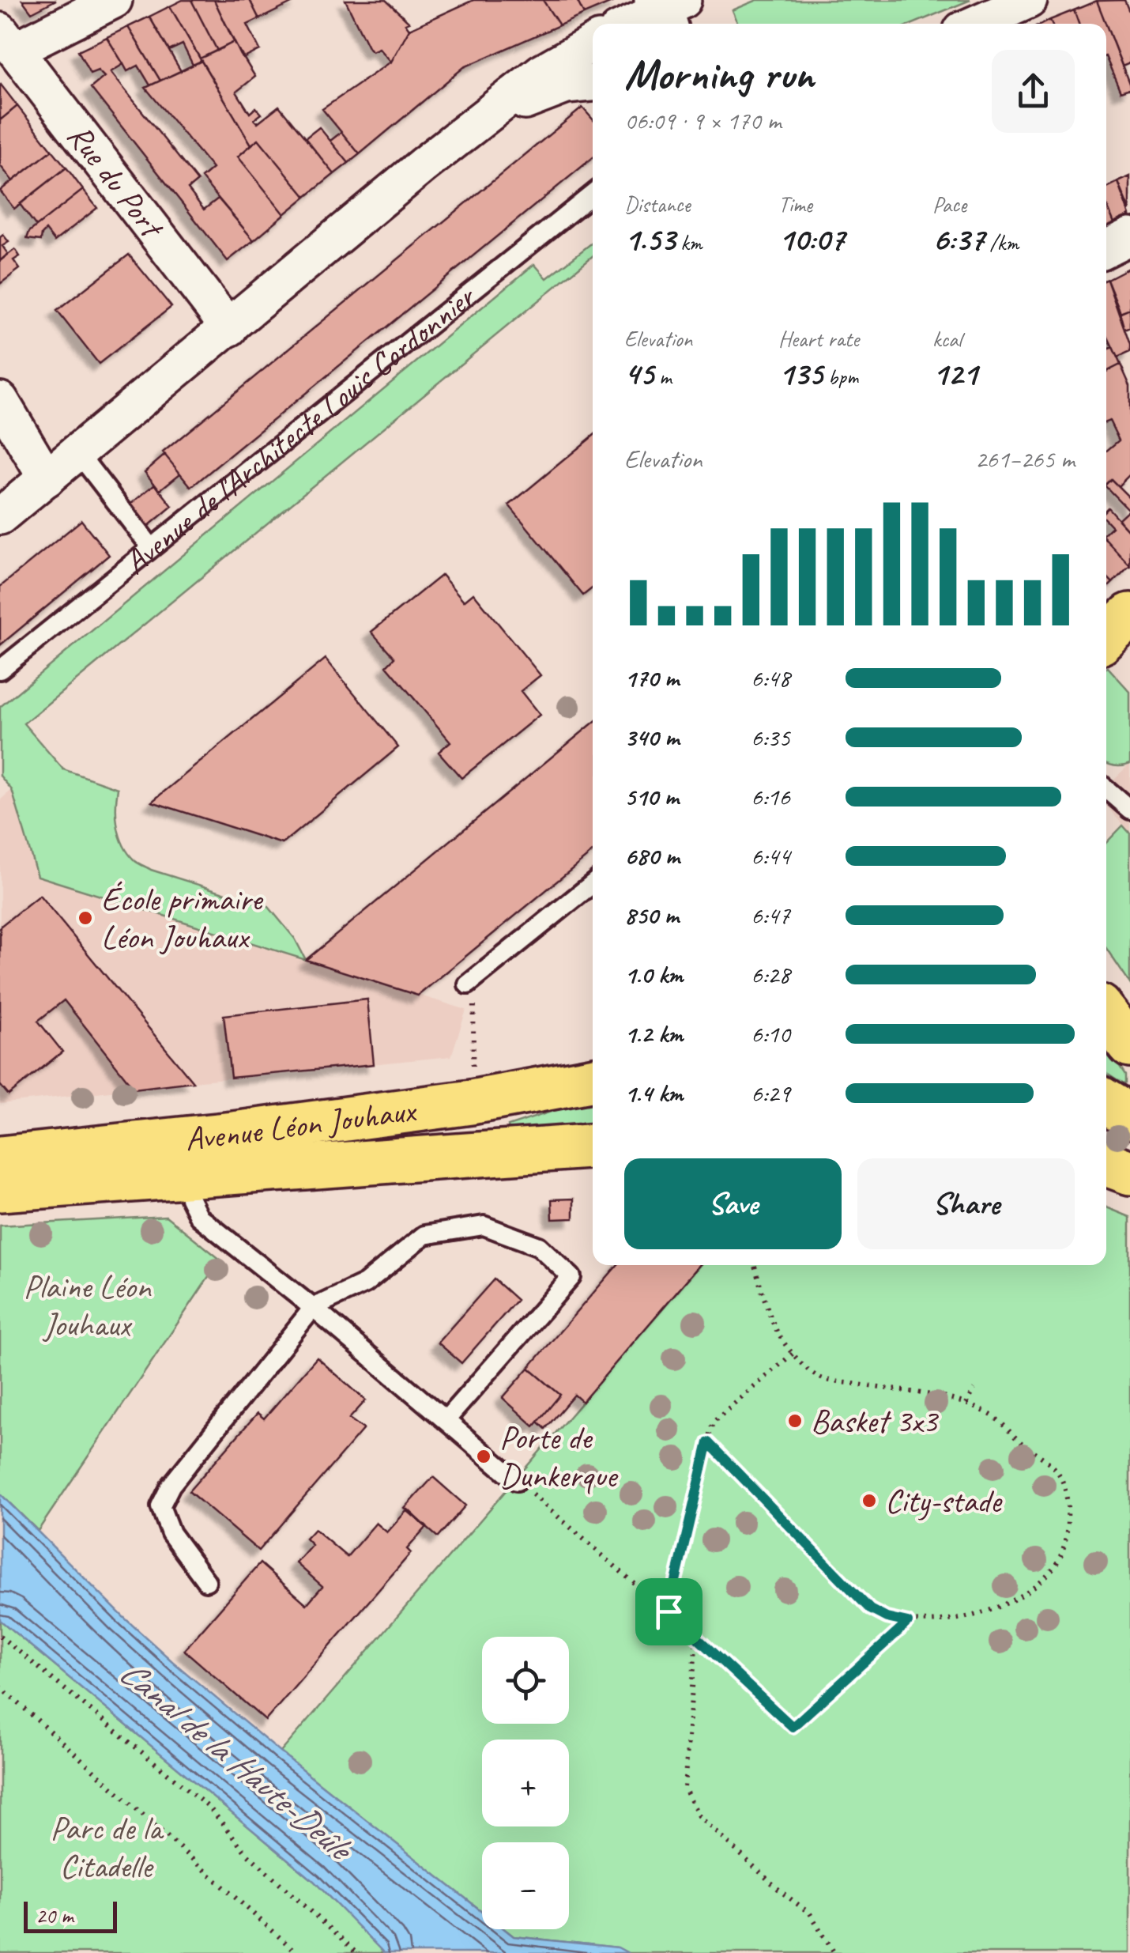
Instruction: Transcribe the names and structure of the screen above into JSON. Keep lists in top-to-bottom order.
{
  "streets": {
    "main road": ["Avenue Léon Jouhaux"],
    "street": ["Rue du Port"],
    "lane": ["Avenue de l'Architecte Louis Cordonnier"]
  },
  "water": ["Canal de la Haute-Deûle"],
  "parks": ["Plaine Léon Jouhaux", "Parc de la Citadelle"],
  "places": [
    "École primaire Léon Jouhaux",
    "Basket 3x3",
    "Porte de Dunkerque",
    "City-stade"
  ],
  "scale_bar": "20 m",
  "page": {
    "heading": ["Morning run", "06:09 · 9 × 170 m"],
    "stats": [
      ["Distance", "1.53 km"],
      ["Time", "10:07"],
      ["Pace", "6:37 /km"],
      ["Elevation", "45 m"],
      ["Heart rate", "135 bpm"],
      ["kcal", "121"]
    ],
    "chart": ["Elevation", "261–265 m"],
    "list": [
      {
        "name": "170 m",
        "note": "6:48"
      },
      {
        "name": "340 m",
        "note": "6:35"
      },
      {
        "name": "510 m",
        "note": "6:16"
      },
      {
        "name": "680 m",
        "note": "6:44"
      },
      {
        "name": "850 m",
        "note": "6:47"
      },
      {
        "name": "1.0 km",
        "note": "6:28"
      },
      {
        "name": "1.2 km",
        "note": "6:10"
      },
      {
        "name": "1.4 km",
        "note": "6:29"
      }
    ],
    "buttons": ["Save", "Share"],
    "map_buttons": ["+", "−"],
    "scale": "20 m"
  }
}
